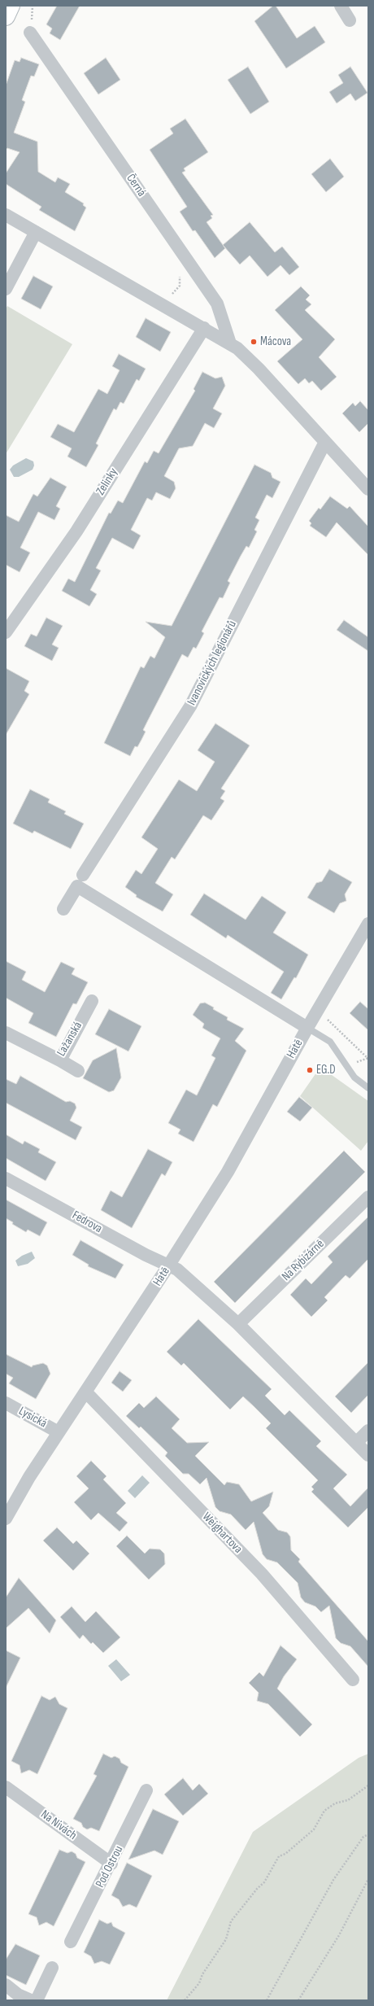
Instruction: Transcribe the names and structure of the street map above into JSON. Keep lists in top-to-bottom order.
{
  "streets": {
    "street": [
      "Černá",
      "Zelinky",
      "Ivanovických legionářů",
      "Lažanská",
      "Hatě",
      "Fedrova",
      "Na Rybízárně",
      "Lysická",
      "Weighartova",
      "Na Nivách",
      "Pod Ostrou"
    ]
  },
  "crossings": [
    ["Hatě", "Fedrova"],
    ["Hatě", "Lysická"],
    ["Hatě", "Weighartova"],
    ["Na Nivách", "Pod Ostrou"]
  ],
  "places": ["Mácova", "EG.D"]
}
